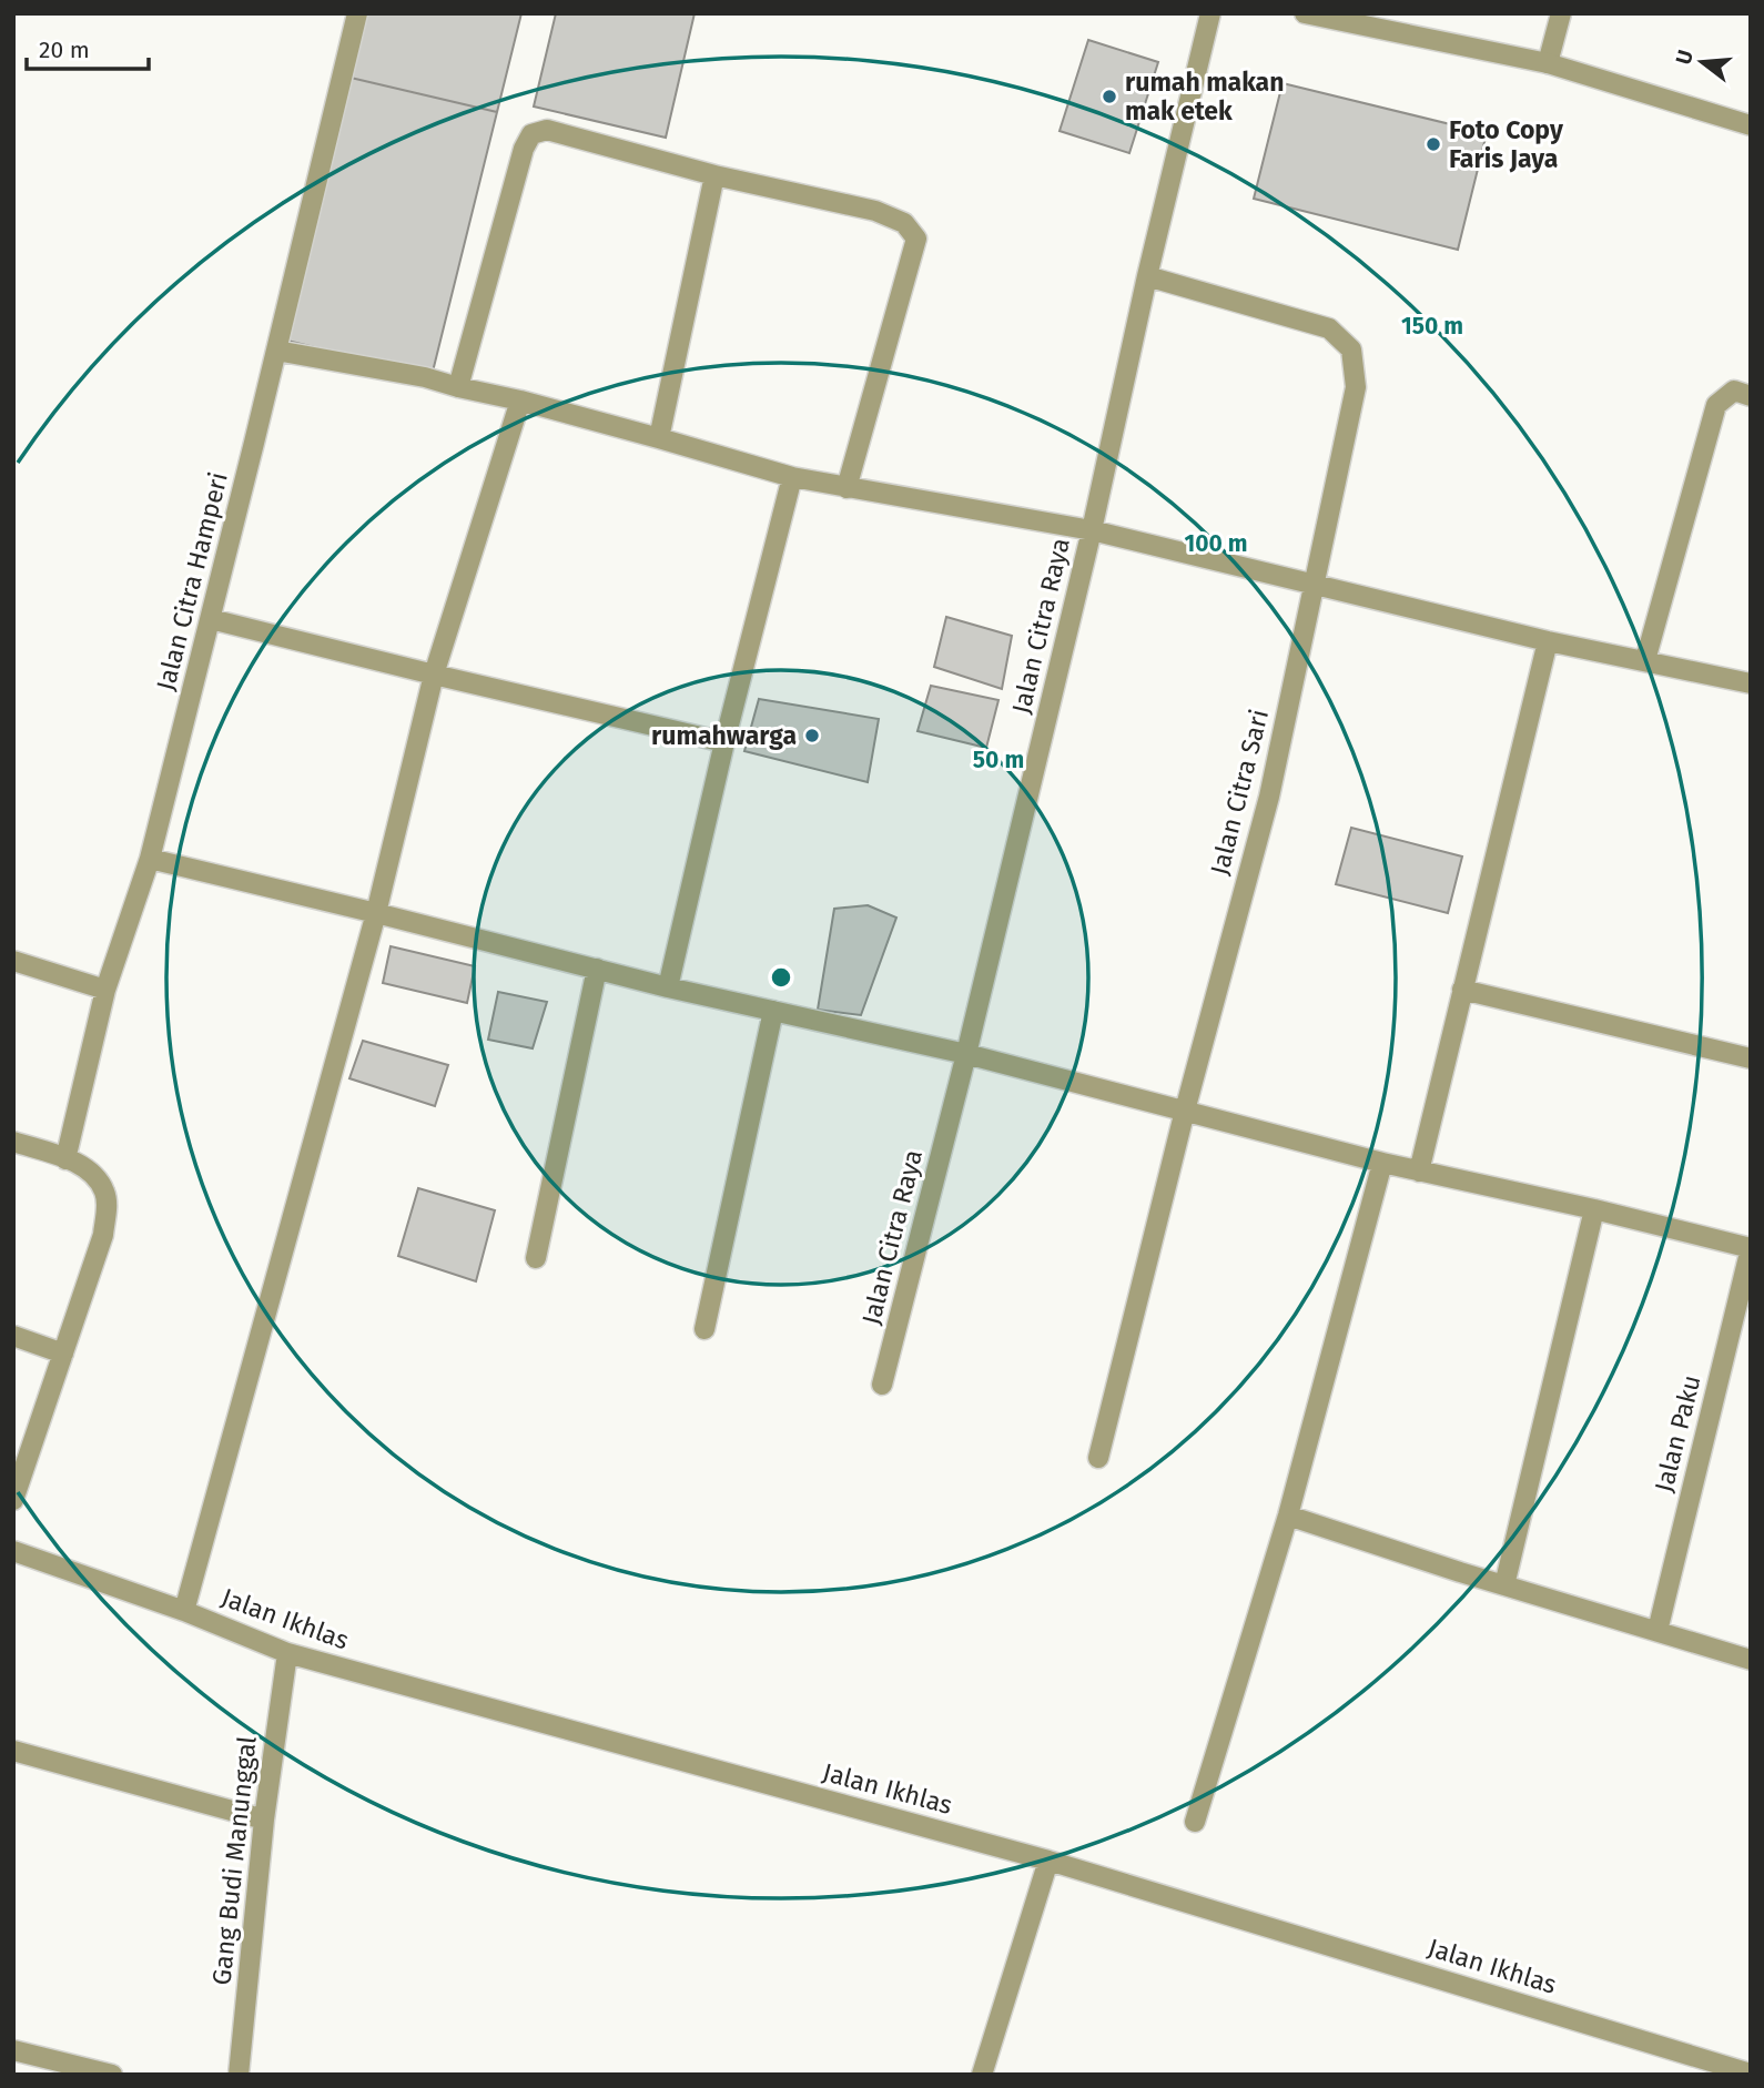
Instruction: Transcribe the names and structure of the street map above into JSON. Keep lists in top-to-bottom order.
{
  "streets": {
    "street": [
      "Jalan Citra Hamperi",
      "Jalan Citra Raya",
      "Jalan Citra Sari",
      "Jalan Paku",
      "Jalan Ikhlas",
      "Gang Budi Manunggal"
    ]
  },
  "crossings": [
    ["Jalan Citra Raya", "Jalan Citra Sari"],
    ["Jalan Ikhlas", "Gang Budi Manunggal"]
  ],
  "places": ["rumah makan mak etek", "Foto Copy Faris Jaya", "rumahwarga"],
  "scale_bar": "20 m",
  "north": "left",
  "rings": ["150 m", "100 m", "50 m"]
}
